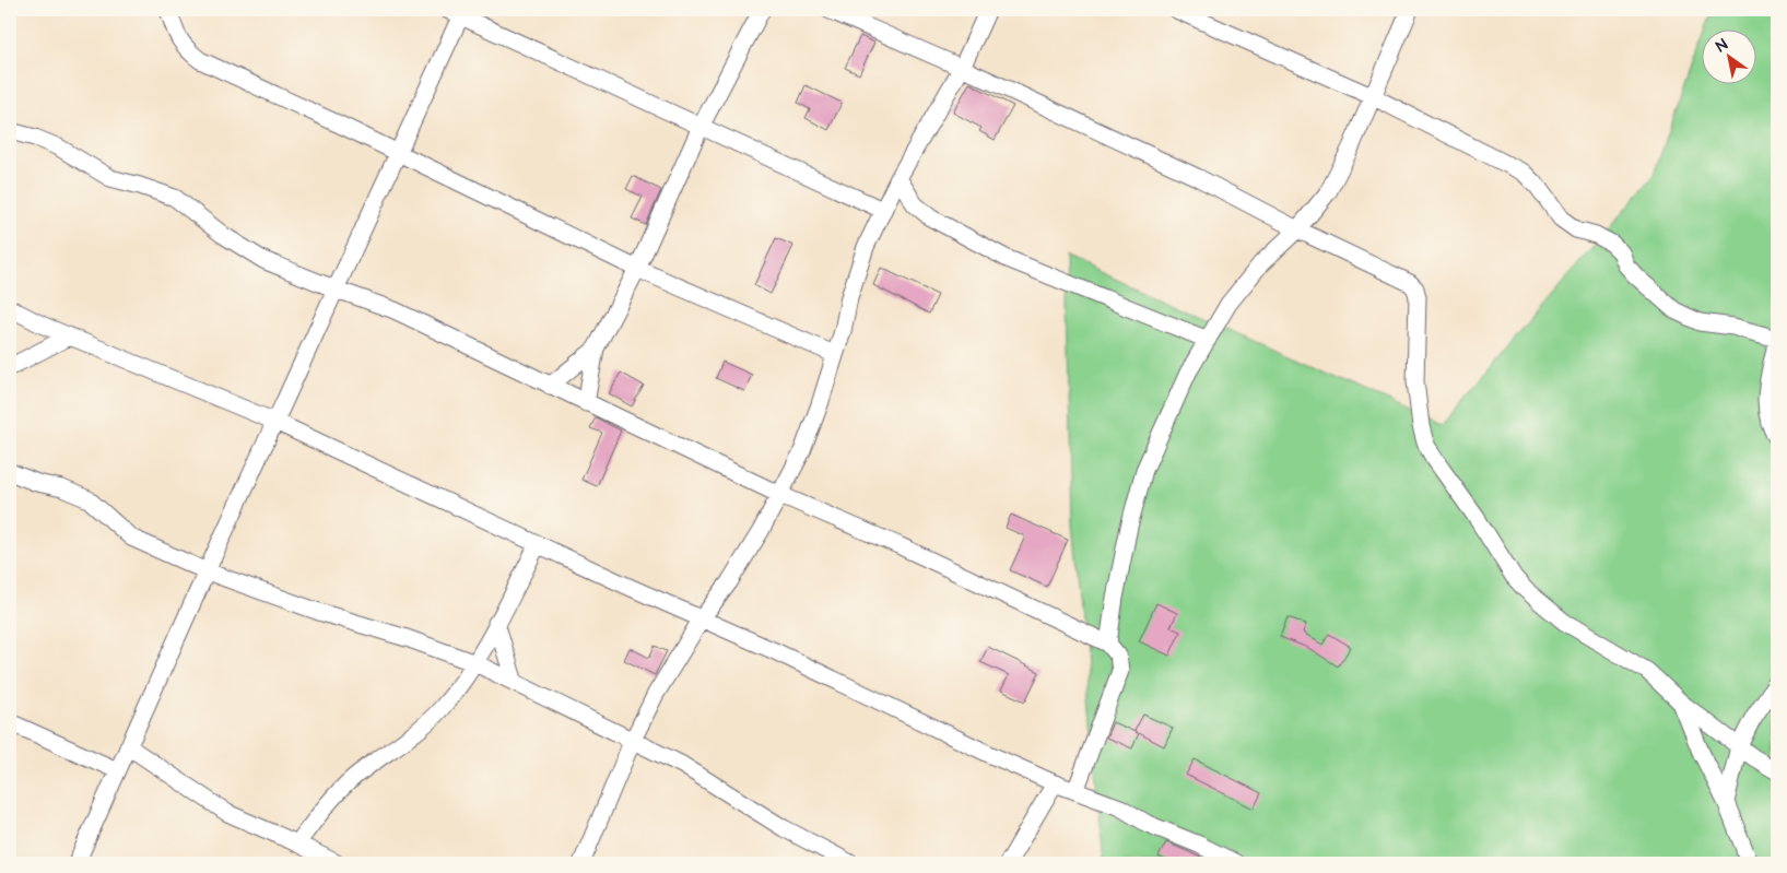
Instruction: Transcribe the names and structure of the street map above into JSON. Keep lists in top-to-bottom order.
{
  "north": "top left"
}
